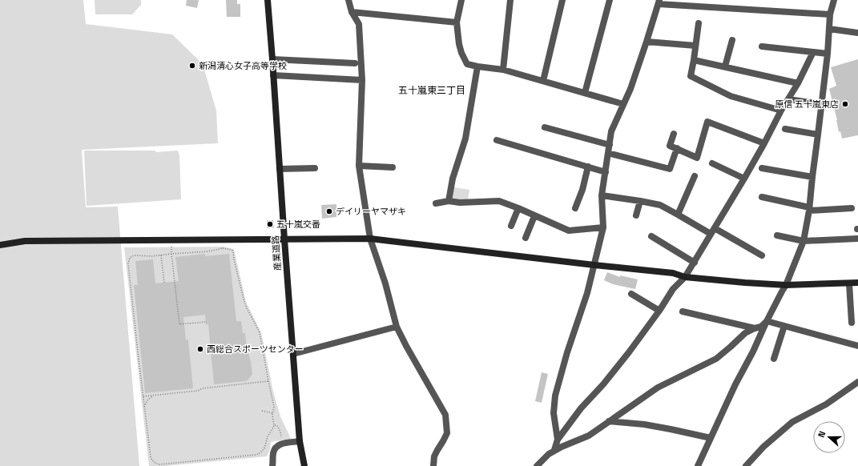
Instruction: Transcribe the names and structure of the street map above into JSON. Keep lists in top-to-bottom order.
{
  "streets": {
    "street": ["産業道路"]
  },
  "districts": ["五十嵐東三丁目"],
  "places": [
    "新潟清心女子高等学校",
    "原信 五十嵐東店",
    "デイリーヤマザキ",
    "五十嵐交番",
    "西総合スポーツセンター"
  ],
  "north": "left"
}
